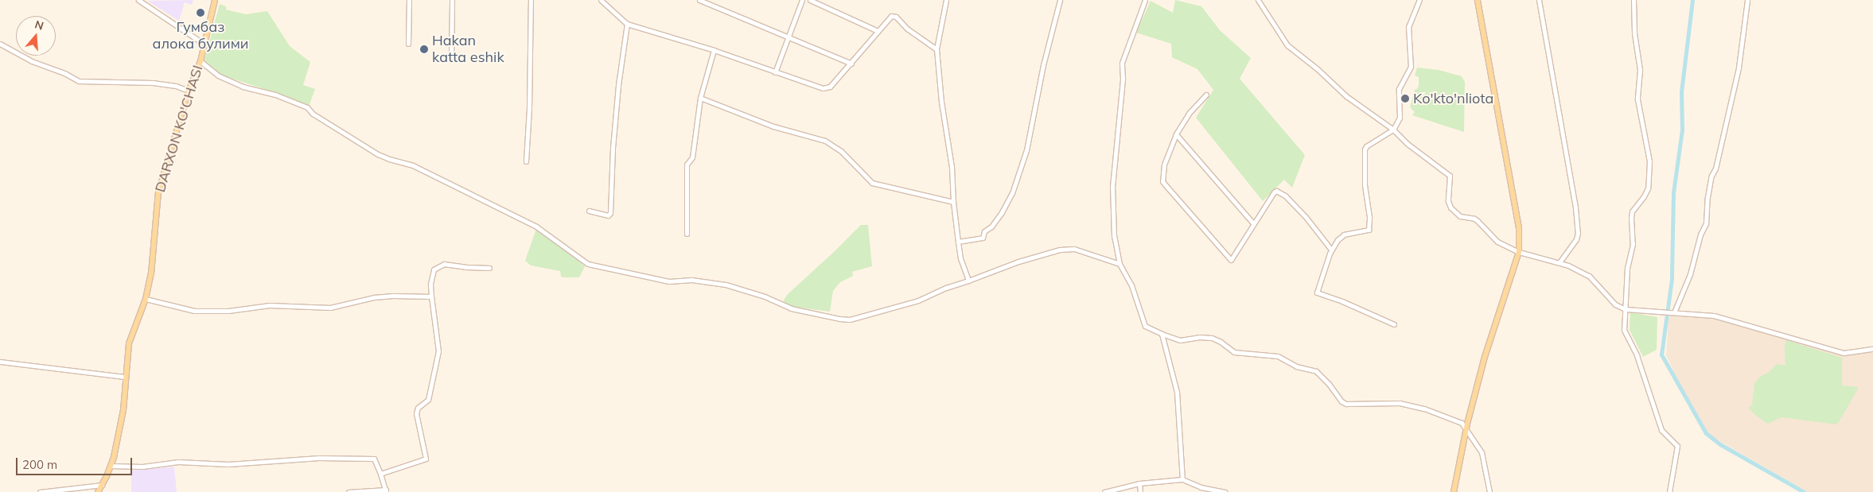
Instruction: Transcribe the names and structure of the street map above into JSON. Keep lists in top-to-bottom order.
{
  "streets": {
    "main road": ["DARXON KO'CHASI"]
  },
  "places": ["Гумбаз алока булими", "Hakan katta eshik", "Ko'kto'nliota"],
  "scale_bar": "200 m",
  "north": "top"
}
